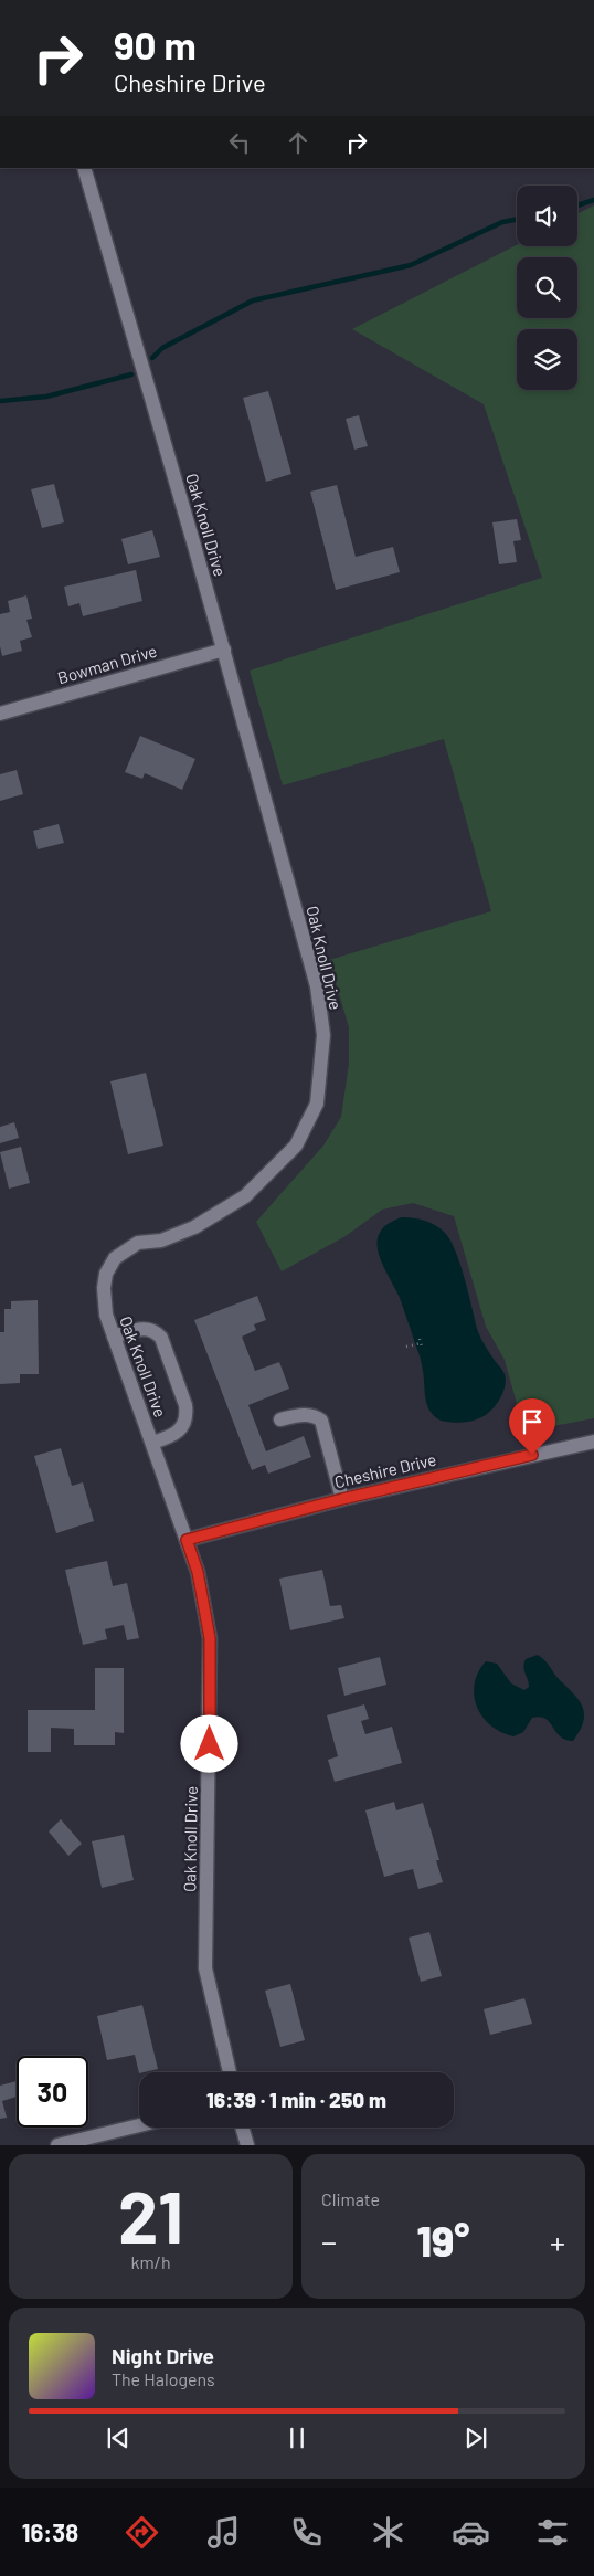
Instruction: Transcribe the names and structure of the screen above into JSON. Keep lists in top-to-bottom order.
{
  "streets": {
    "street": ["Oak Knoll Drive", "Bowman Drive", "Cheshire Drive"]
  },
  "crossings": [
    ["Oak Knoll Drive", "Bowman Drive"],
    ["Oak Knoll Drive", "Cheshire Drive"]
  ],
  "page": {
    "turn": ["90 m", "Cheshire Drive"],
    "limit": "30",
    "trip": "16:39 · 1 min · 250 m",
    "tile": [
      ["21", "km/h"],
      "Climate"
    ],
    "heat": ["−", "19°", "+"],
    "song": ["Night Drive", "The Halogens"],
    "tabs": "16:38"
  }
}
